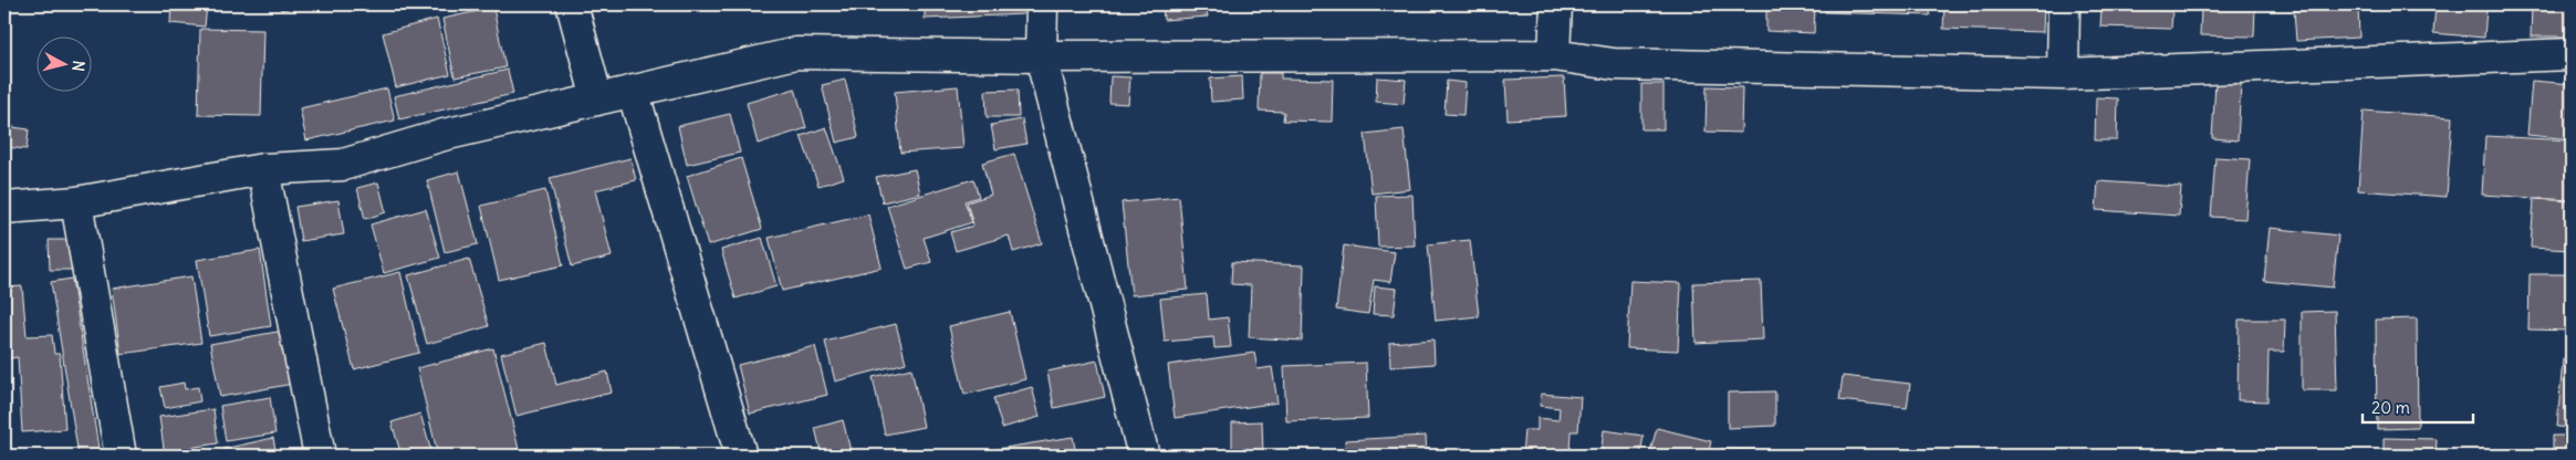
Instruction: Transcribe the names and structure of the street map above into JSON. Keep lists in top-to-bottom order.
{
  "scale_bar": "20 m",
  "north": "right"
}
